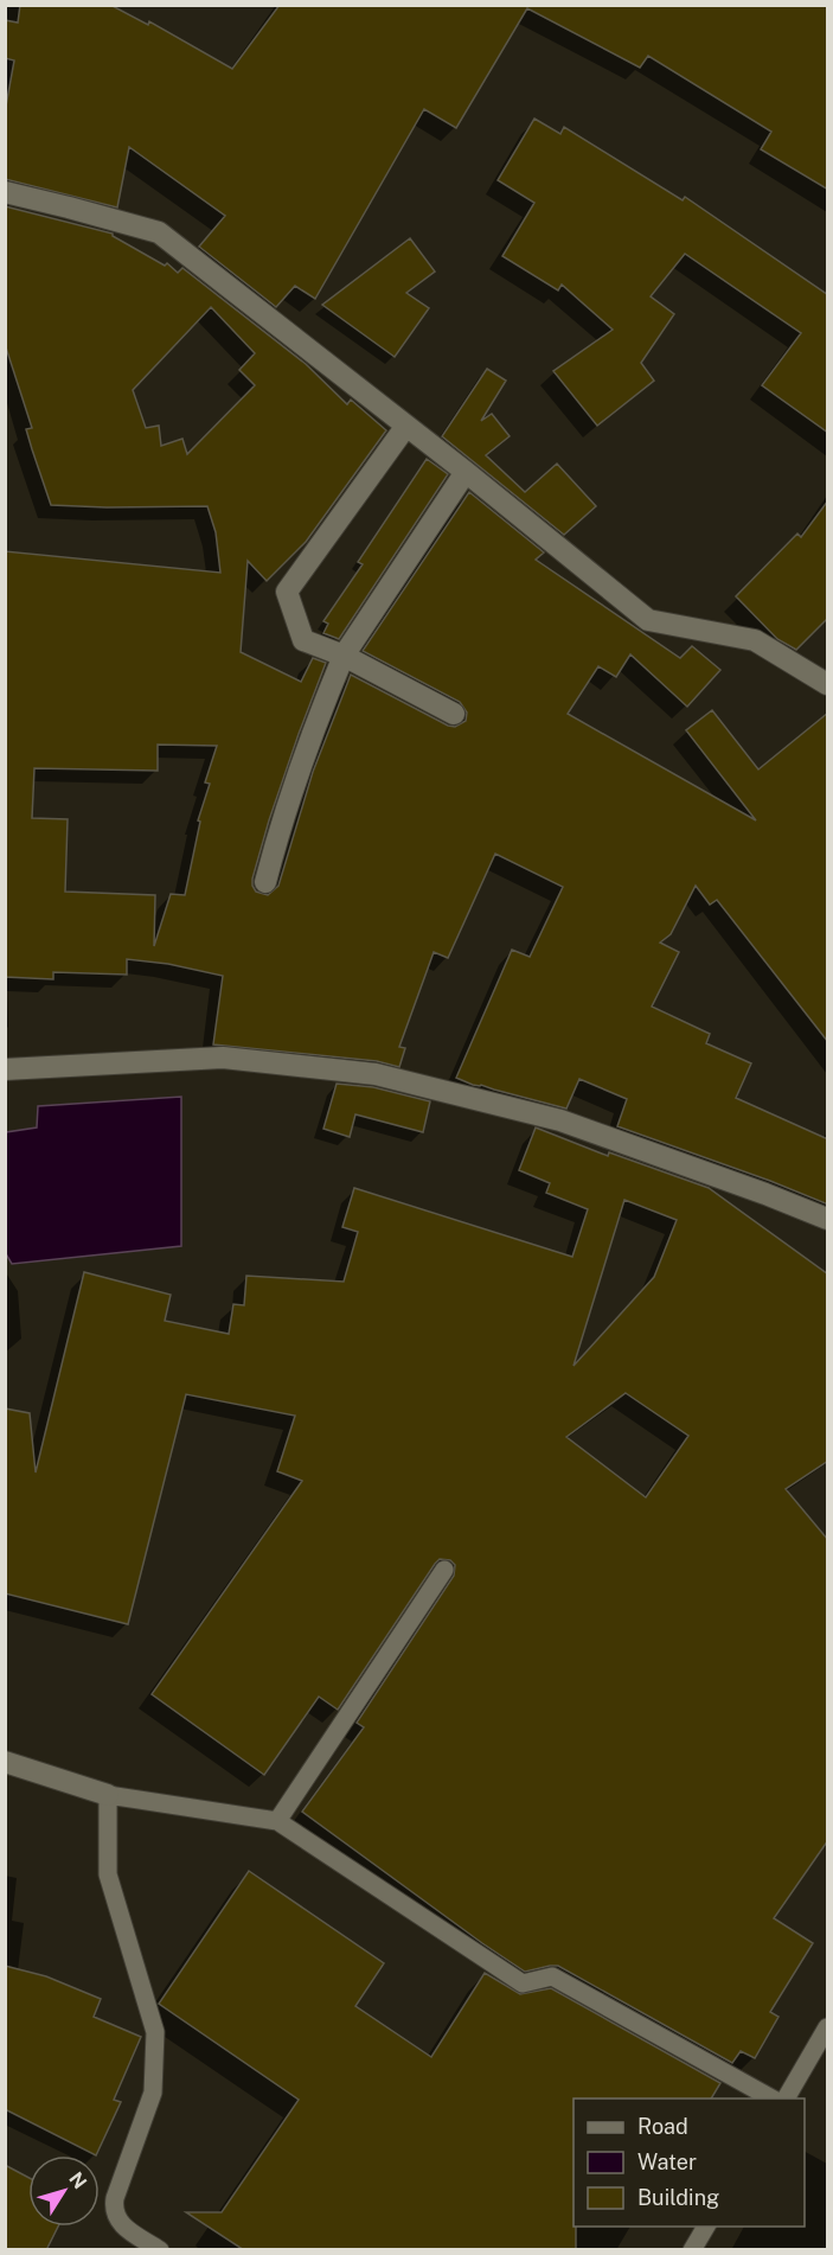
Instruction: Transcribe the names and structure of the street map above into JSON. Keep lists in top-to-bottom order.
{
  "legend": ["Road", "Water", "Building"],
  "north": "top right"
}
